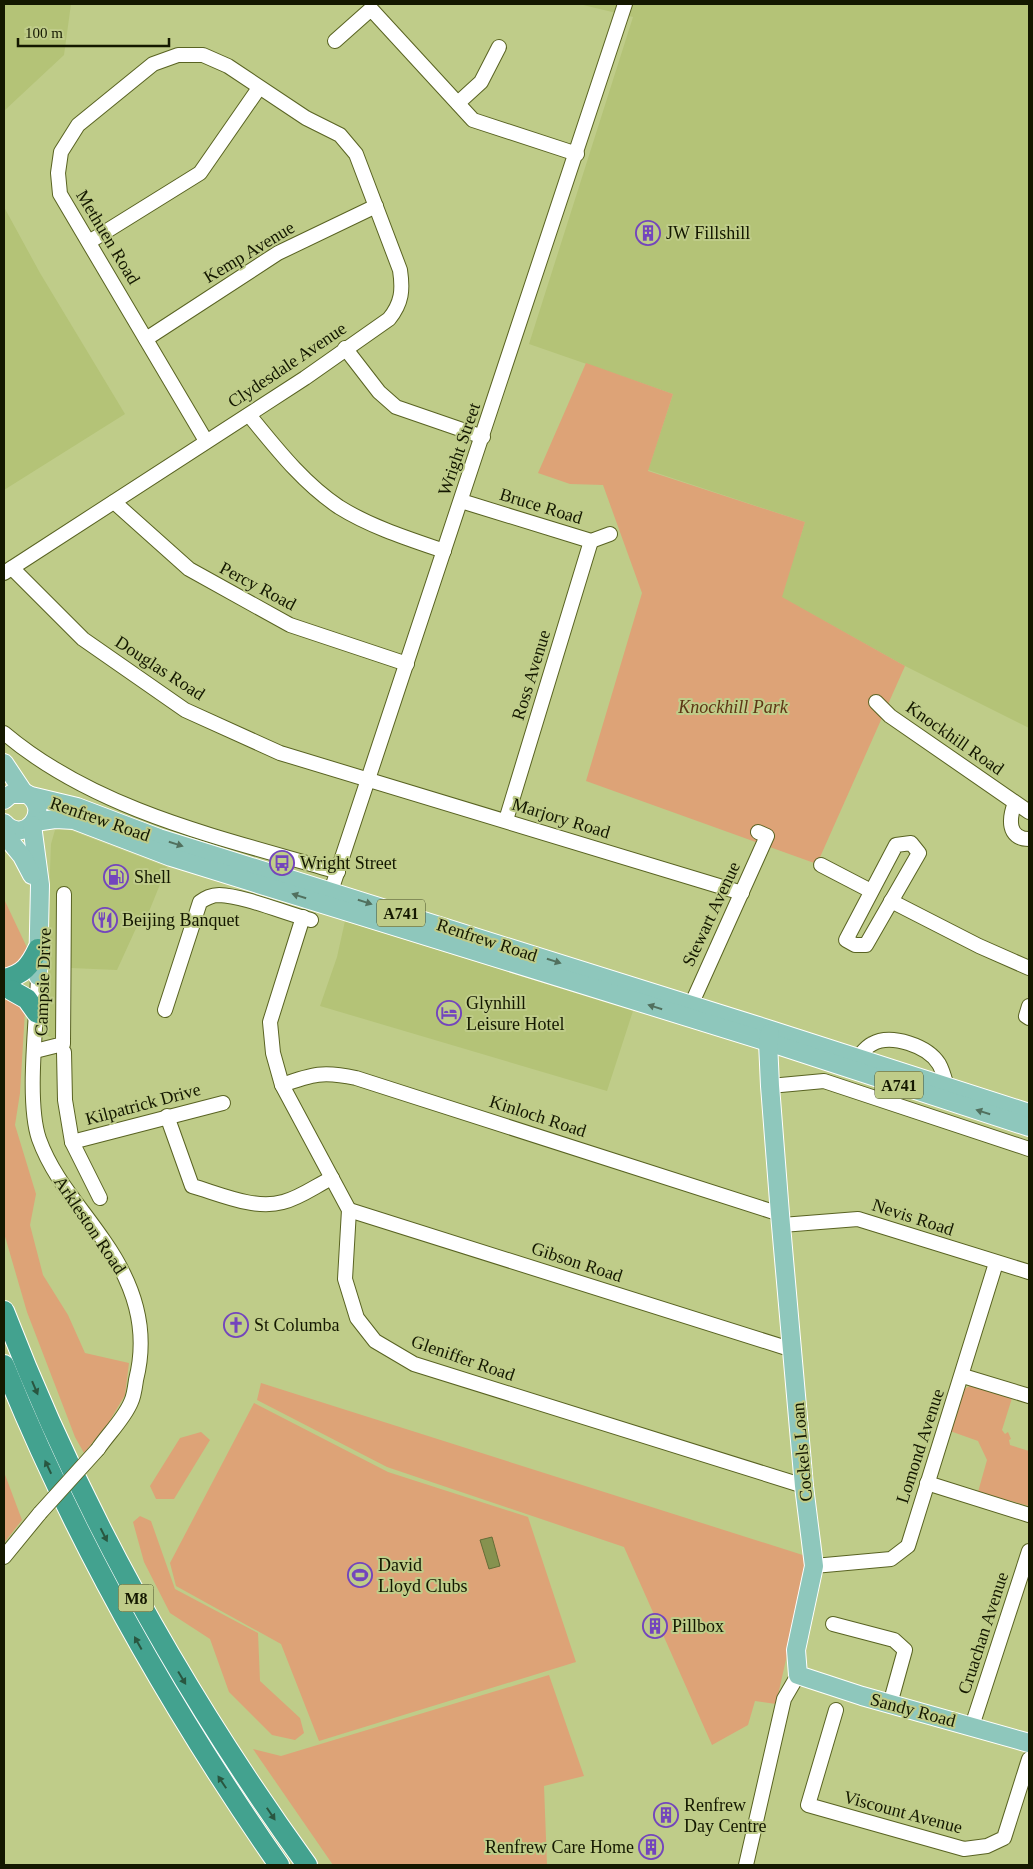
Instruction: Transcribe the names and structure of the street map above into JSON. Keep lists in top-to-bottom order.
{
  "streets": {
    "highway": ["M8"],
    "main road": [
      "Renfrew Road",
      "A741",
      "Arkleston Road",
      "Cockels Loan",
      "Sandy Road"
    ],
    "street": [
      "Methuen Road",
      "Kemp Avenue",
      "Clydesdale Avenue",
      "Wright Street",
      "Bruce Road",
      "Percy Road",
      "Douglas Road",
      "Ross Avenue",
      "Knockhill Road",
      "Marjory Road",
      "Stewart Avenue",
      "Campsie Drive",
      "Kilpatrick Drive",
      "Kinloch Road",
      "Nevis Road",
      "Gibson Road",
      "Gleniffer Road",
      "Lomond Avenue",
      "Cruachan Avenue",
      "Viscount Avenue"
    ]
  },
  "crossings": [
    ["Methuen Road", "Kemp Avenue"],
    ["Methuen Road", "Clydesdale Avenue"],
    ["Kemp Avenue", "Clydesdale Avenue"],
    ["Clydesdale Avenue", "Percy Road"],
    ["Clydesdale Avenue", "Douglas Road"],
    ["Wright Street", "Bruce Road"],
    ["Wright Street", "Percy Road"],
    ["Wright Street", "Douglas Road"],
    ["Wright Street", "Marjory Road"],
    ["Wright Street", "Renfrew Road"],
    ["Bruce Road", "Ross Avenue"],
    ["Douglas Road", "Marjory Road"],
    ["Ross Avenue", "Marjory Road"],
    ["Marjory Road", "Stewart Avenue"],
    ["Renfrew Road", "A741"],
    ["Renfrew Road", "Stewart Avenue"],
    ["Renfrew Road", "Arkleston Road"],
    ["Renfrew Road", "Cockels Loan"],
    ["A741", "Cockels Loan"],
    ["Campsie Drive", "Kilpatrick Drive"],
    ["Campsie Drive", "Arkleston Road"],
    ["Kinloch Road", "Nevis Road"],
    ["Kinloch Road", "Cockels Loan"],
    ["Nevis Road", "Lomond Avenue"],
    ["Nevis Road", "Cockels Loan"],
    ["Gibson Road", "Gleniffer Road"],
    ["Gibson Road", "Cockels Loan"],
    ["Gleniffer Road", "Cockels Loan"],
    ["Lomond Avenue", "Cockels Loan"],
    ["Cockels Loan", "Sandy Road"],
    ["Cruachan Avenue", "Sandy Road"]
  ],
  "parks": ["Knockhill Park"],
  "places": {
    "building": [
      "JW Fillshill",
      "Pillbox",
      "Renfrew Day Centre",
      "Renfrew Care Home"
    ],
    "bus stop": ["Wright Street"],
    "fuel station": ["Shell"],
    "restaurant": ["Beijing Banquet"],
    "hotel": ["Glynhill Leisure Hotel"],
    "church": ["St Columba"],
    "sports": ["David Lloyd Clubs"]
  },
  "scale_bar": "100 m"
}
